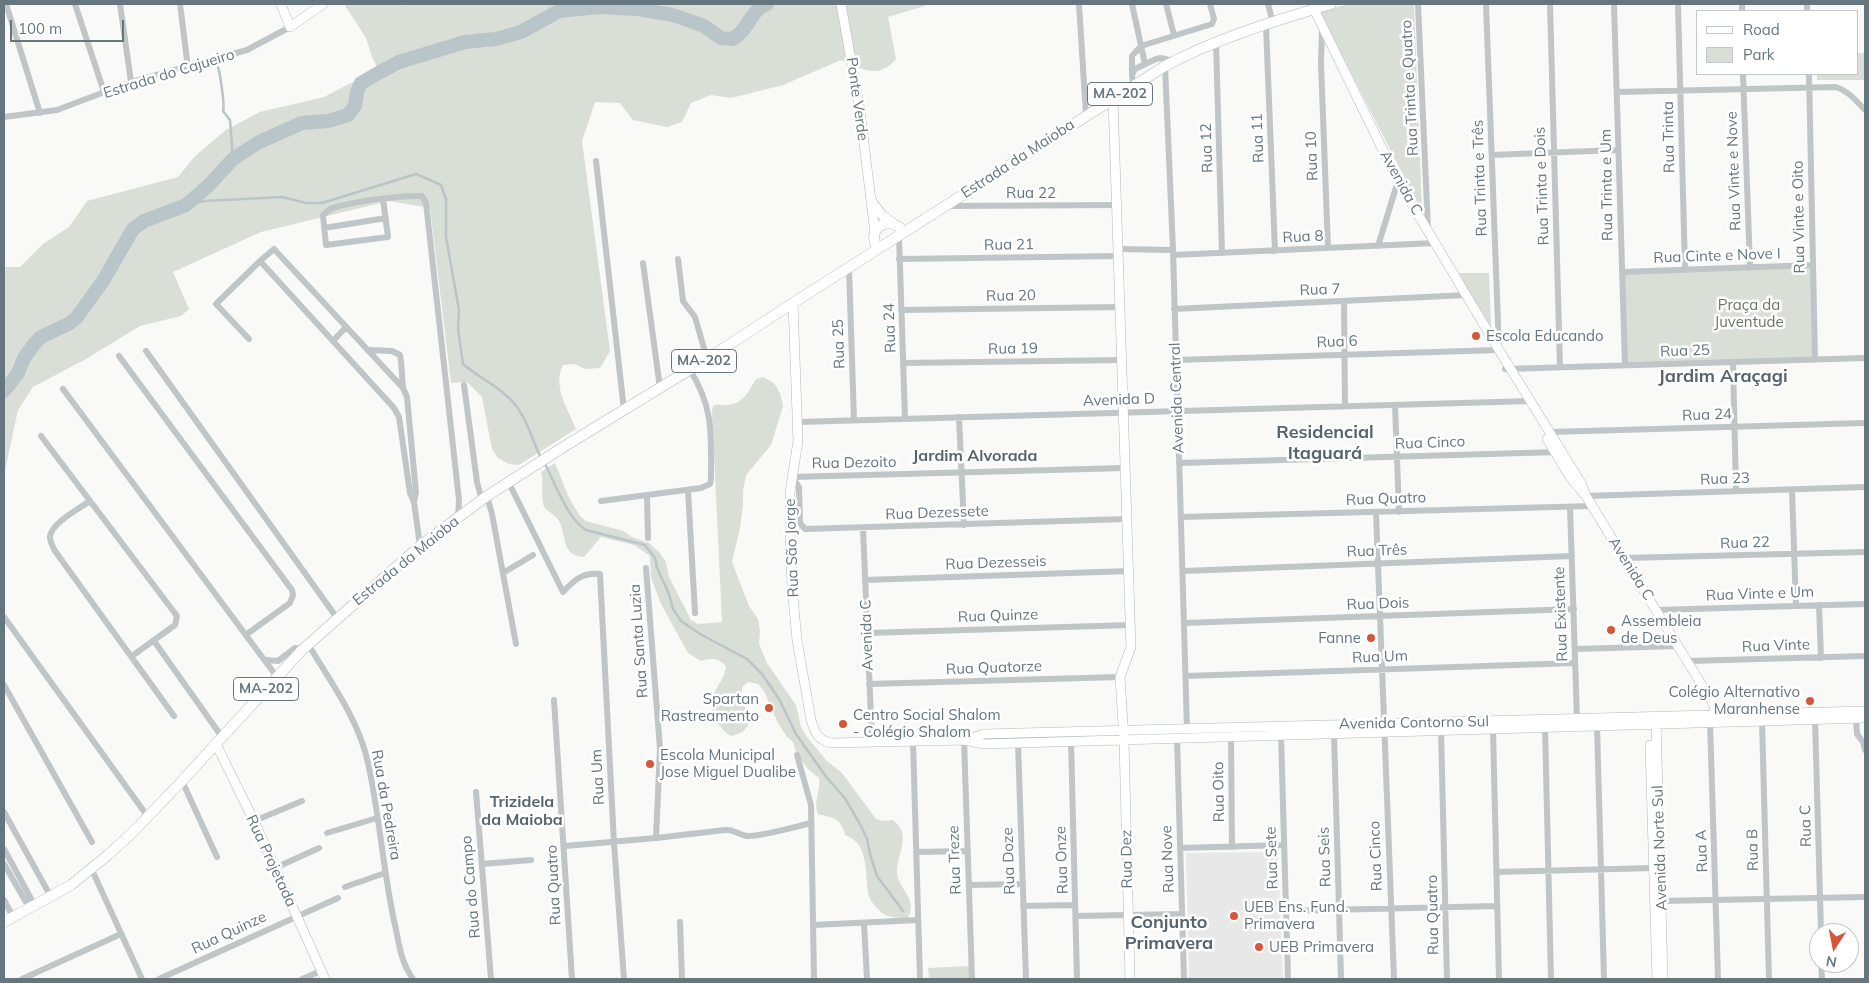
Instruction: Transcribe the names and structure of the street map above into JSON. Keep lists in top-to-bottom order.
{
  "streets": {
    "main road": ["MA-202", "Estrada da Maioba"],
    "street": [
      "Estrada do Cajueiro",
      "Rua Trinta e Quatro",
      "Ponte Verde",
      "Rua Trinta",
      "Rua 11",
      "Rua 12",
      "Rua 10",
      "Rua Vinte e Nove",
      "Rua Trinta e Três",
      "Avenida C",
      "Rua Trinta e Um",
      "Rua Trinta e Dois",
      "Rua 22",
      "Rua Vinte e Oito",
      "Rua 8",
      "Rua 21",
      "Rua Cinte e Nove I",
      "Rua 7",
      "Rua 20",
      "Rua 24",
      "Rua 6",
      "Rua 25",
      "Rua 19",
      "Avenida Central",
      "Avenida D",
      "Rua Cinco",
      "Rua Dezoito",
      "Rua 23",
      "Rua Quatro",
      "Rua Dezessete",
      "Rua São Jorge",
      "Rua Três",
      "Rua Dezesseis",
      "Rua Vinte e Um",
      "Rua Dois",
      "Rua Existente",
      "Rua Quinze",
      "Rua Santa Luzia",
      "Rua Vinte",
      "Rua Um",
      "Rua Quatorze",
      "Avenida Contorno Sul",
      "Rua Oito",
      "Rua da Pedreira",
      "Rua C",
      "Avenida Norte Sul",
      "Rua B",
      "Rua A",
      "Rua Seis",
      "Rua Sete",
      "Rua Dez",
      "Rua Nove",
      "Rua Treze",
      "Rua Onze",
      "Rua Projetada",
      "Rua Doze",
      "Rua do Campo"
    ]
  },
  "crossings": [
    ["Rua Trinta e Quatro", "Avenida C"],
    ["MA-202", "Ponte Verde"],
    ["MA-202", "Estrada da Maioba"],
    ["MA-202", "Rua 24"],
    ["Ponte Verde", "Estrada da Maioba"],
    ["Rua Trinta", "Rua Cinte e Nove I"],
    ["Rua 11", "Estrada da Maioba"],
    ["Rua 11", "Rua 8"],
    ["Rua 12", "Estrada da Maioba"],
    ["Rua 12", "Rua 8"],
    ["Rua 10", "Avenida C"],
    ["Rua 10", "Rua 8"],
    ["Estrada da Maioba", "Avenida C"],
    ["Estrada da Maioba", "Rua 22"],
    ["Estrada da Maioba", "Rua 24"],
    ["Estrada da Maioba", "Rua 25"],
    ["Estrada da Maioba", "Avenida Central"],
    ["Estrada da Maioba", "Rua São Jorge"],
    ["Estrada da Maioba", "Rua Um"],
    ["Estrada da Maioba", "Rua da Pedreira"],
    ["Estrada da Maioba", "Rua Projetada"],
    ["Rua Vinte e Nove", "Rua Cinte e Nove I"],
    ["Rua Trinta e Três", "Avenida C"],
    ["Rua Trinta e Três", "Rua 6"],
    ["Avenida C", "Rua 22"],
    ["Avenida C", "Rua 8"],
    ["Avenida C", "Rua 7"],
    ["Avenida C", "Rua 24"],
    ["Avenida C", "Rua 6"],
    ["Avenida C", "Rua 25"],
    ["Avenida C", "Avenida D"],
    ["Avenida C", "Rua Cinco"],
    ["Avenida C", "Rua 23"],
    ["Avenida C", "Rua Quatro"],
    ["Avenida C", "Rua Dezessete"],
    ["Avenida C", "Rua São Jorge"],
    ["Avenida C", "Rua Dezesseis"],
    ["Avenida C", "Rua Vinte e Um"],
    ["Avenida C", "Rua Quinze"],
    ["Avenida C", "Rua Vinte"],
    ["Avenida C", "Rua Quatorze"],
    ["Avenida C", "Avenida Contorno Sul"],
    ["Avenida C", "Rua A"],
    ["Rua Trinta e Um", "Rua Cinte e Nove I"],
    ["Rua Trinta e Um", "Rua 25"],
    ["Rua Trinta e Dois", "Rua 25"],
    ["Rua Vinte e Oito", "Rua Cinte e Nove I"],
    ["Rua Vinte e Oito", "Rua 25"],
    ["Rua 8", "Rua 21"],
    ["Rua 8", "Avenida Central"],
    ["Rua 21", "Rua 24"],
    ["Rua 7", "Avenida Central"],
    ["Rua 20", "Rua 24"],
    ["Rua 24", "Rua 19"],
    ["Rua 24", "Avenida D"],
    ["Rua 6", "Avenida Central"],
    ["Rua 25", "Avenida D"],
    ["Avenida Central", "Avenida D"],
    ["Avenida Central", "Rua Cinco"],
    ["Avenida Central", "Rua Quatro"],
    ["Avenida Central", "Rua Três"],
    ["Avenida Central", "Rua Dois"],
    ["Avenida Central", "Rua Um"],
    ["Avenida Central", "Avenida Contorno Sul"],
    ["Avenida D", "Rua São Jorge"],
    ["Rua Cinco", "Rua Quatro"],
    ["Rua Cinco", "Rua Três"],
    ["Rua Cinco", "Rua Dois"],
    ["Rua Cinco", "Rua Um"],
    ["Rua Cinco", "Avenida Contorno Sul"],
    ["Rua Dezoito", "Rua Dezessete"],
    ["Rua Dezoito", "Rua São Jorge"],
    ["Rua Quatro", "Rua Existente"],
    ["Rua Quatro", "Avenida Contorno Sul"],
    ["Rua Dezessete", "Rua São Jorge"],
    ["Rua São Jorge", "Avenida Contorno Sul"],
    ["Rua Três", "Rua Existente"],
    ["Rua Dois", "Rua Existente"],
    ["Rua Existente", "Rua Um"],
    ["Rua Existente", "Avenida Contorno Sul"],
    ["Rua Quinze", "Rua Projetada"],
    ["Avenida Contorno Sul", "Rua Oito"],
    ["Avenida Contorno Sul", "Rua C"],
    ["Avenida Contorno Sul", "Avenida Norte Sul"],
    ["Avenida Contorno Sul", "Rua B"],
    ["Avenida Contorno Sul", "Rua A"],
    ["Avenida Contorno Sul", "Rua Seis"],
    ["Avenida Contorno Sul", "Rua Sete"],
    ["Avenida Contorno Sul", "Rua Dez"],
    ["Avenida Contorno Sul", "Rua Nove"],
    ["Avenida Contorno Sul", "Rua Treze"],
    ["Avenida Contorno Sul", "Rua Onze"],
    ["Avenida Contorno Sul", "Rua Doze"]
  ],
  "districts": [
    "Jardim Araçagi",
    "Residencial Itaguará",
    "Jardim Alvorada",
    "Trizidela da Maioba",
    "Conjunto Primavera"
  ],
  "parks": ["Praça da Juventude"],
  "places": [
    "Escola Educando",
    "Assembleia de Deus",
    "Fanne",
    "Colégio Alternativo Maranhense",
    "Spartan Rastreamento",
    "Centro Social Shalom - Colégio Shalom",
    "Escola Municipal Jose Miguel Dualibe",
    "UEB Ens. Fund. Primavera",
    "UEB Primavera"
  ],
  "legend": ["Road", "Park"],
  "scale_bar": "100 m",
  "north": "bottom"
}
